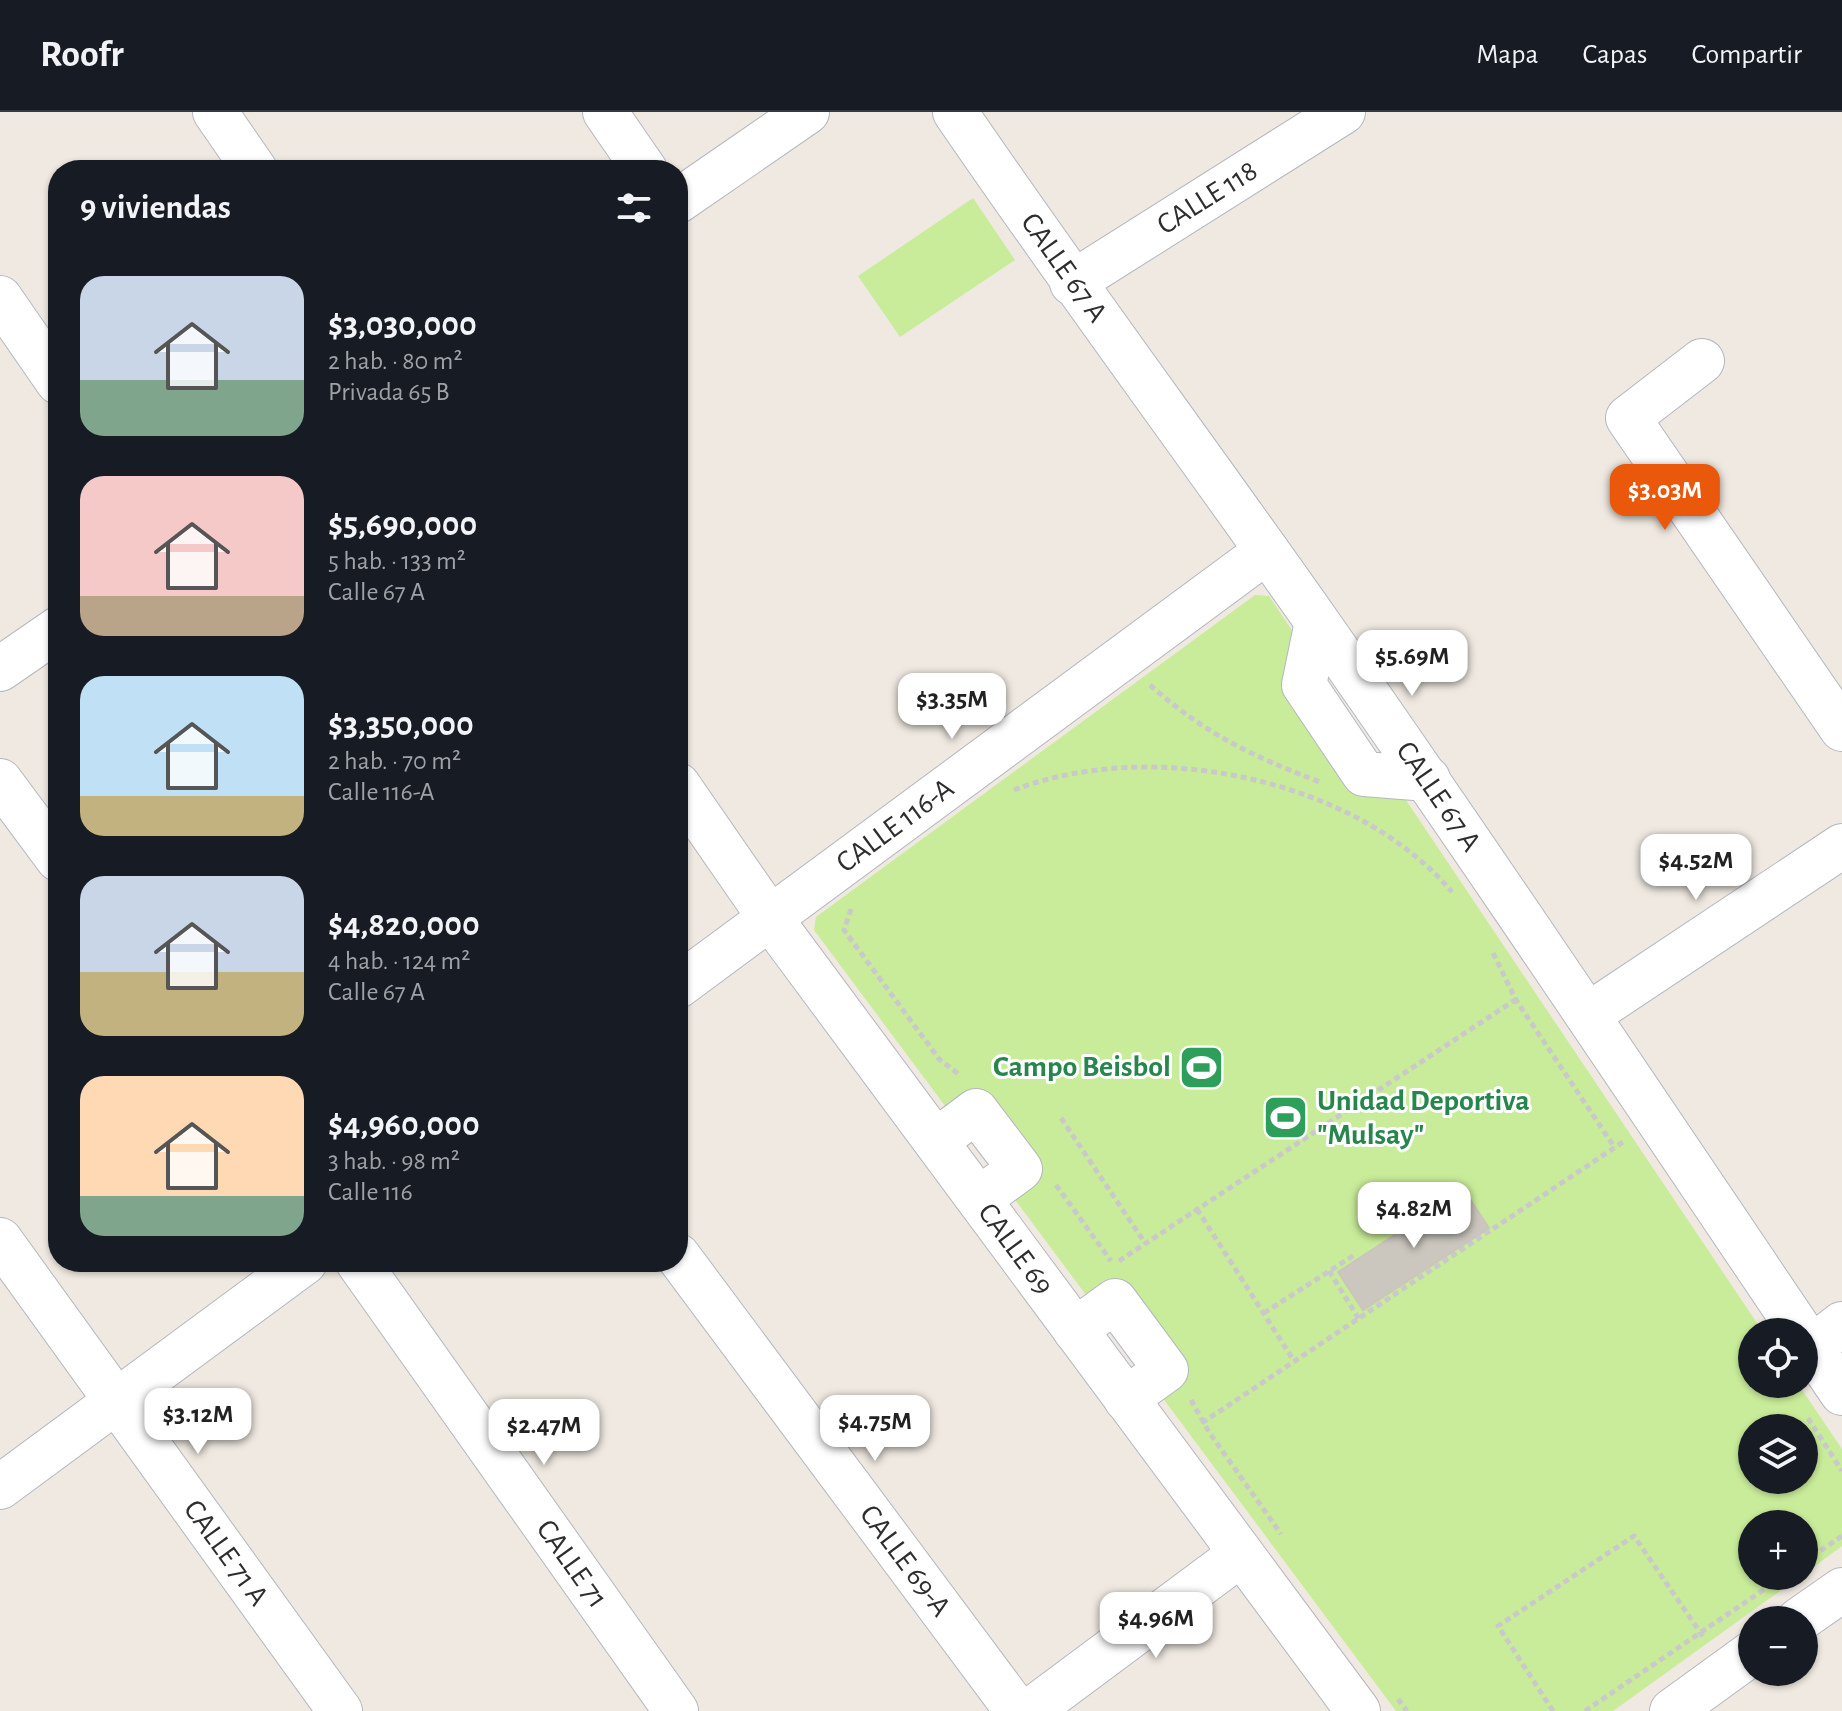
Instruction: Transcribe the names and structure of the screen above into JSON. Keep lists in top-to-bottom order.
{
  "streets": {
    "street": [
      "CALLE 118",
      "CALLE 67 A",
      "CALLE 116-A",
      "CALLE 69",
      "CALLE 71 A",
      "CALLE 69-A",
      "CALLE 71"
    ]
  },
  "crossings": [
    ["CALLE 118", "CALLE 67 A"],
    ["CALLE 67 A", "CALLE 116-A"],
    ["CALLE 116-A", "CALLE 69"]
  ],
  "places": {
    "sports": ["Campo Beisbol", "Unidad Deportiva \"Mulsay\""]
  },
  "page": {
    "header": "Roofr",
    "nav": ["Mapa", "Capas", "Compartir"],
    "heading": "9 viviendas",
    "list": [
      {
        "name": "$3,030,000",
        "note": "2 hab. · 80 m² · Privada 65 B"
      },
      {
        "name": "$5,690,000",
        "note": "5 hab. · 133 m² · Calle 67 A"
      },
      {
        "name": "$3,350,000",
        "note": "2 hab. · 70 m² · Calle 116-A"
      },
      {
        "name": "$4,820,000",
        "note": "4 hab. · 124 m² · Calle 67 A"
      },
      {
        "name": "$4,960,000",
        "note": "3 hab. · 98 m² · Calle 116"
      }
    ],
    "price": [
      "$3.03M",
      "$5.69M",
      "$3.35M",
      "$4.52M",
      "$4.82M",
      "$3.12M",
      "$4.75M",
      "$2.47M",
      "$4.96M"
    ],
    "map_buttons": ["+", "−"]
  }
}
